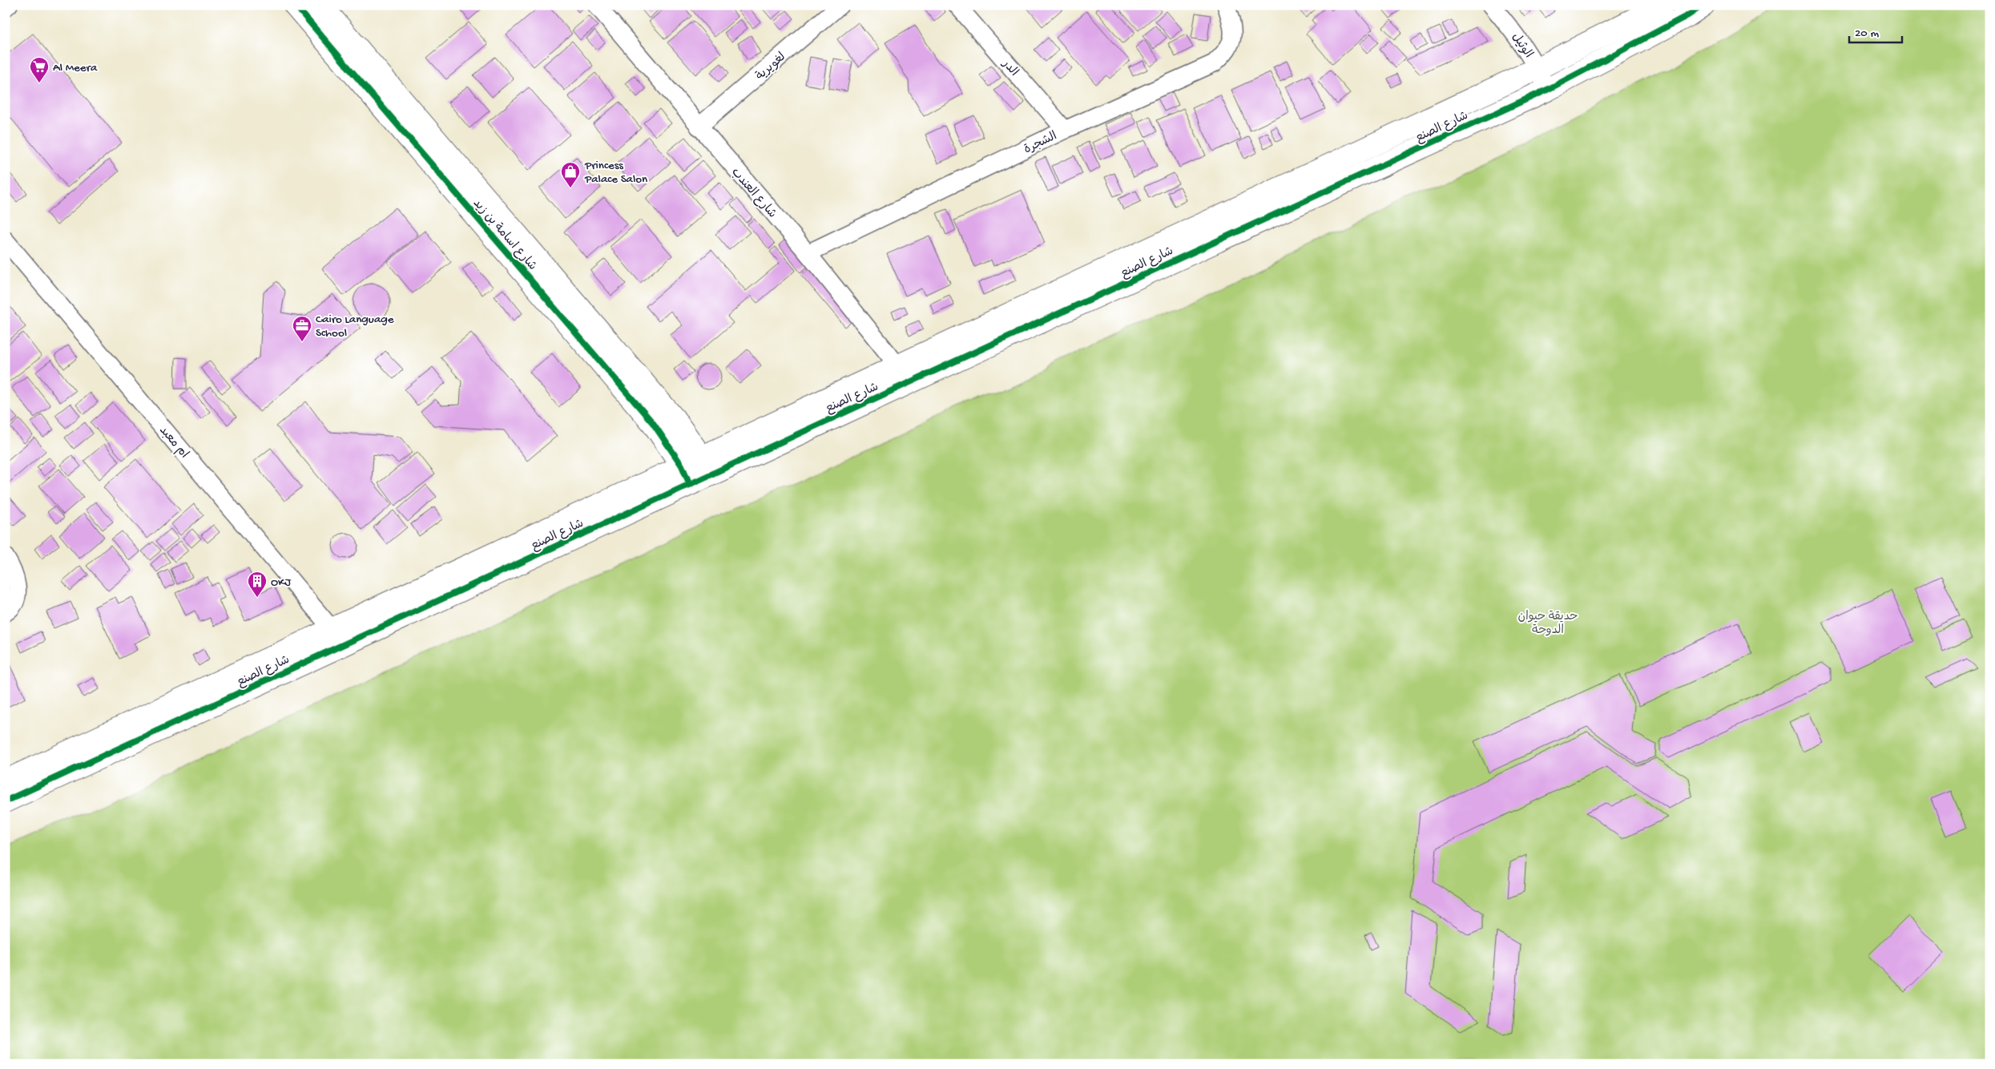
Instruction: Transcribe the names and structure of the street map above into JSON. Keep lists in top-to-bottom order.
{
  "streets": {
    "street": [
      "الوثيل",
      "لغويرية",
      "الدر",
      "شارع الصنع",
      "الشجرة",
      "شارع العندب",
      "شارع اسامة بن زيد",
      "ام معبد"
    ]
  },
  "crossings": [
    ["الوثيل", "شارع الصنع"],
    ["لغويرية", "شارع العندب"],
    ["الدر", "الشجرة"],
    ["شارع الصنع", "شارع العندب"],
    ["شارع الصنع", "شارع اسامة بن زيد"],
    ["شارع الصنع", "ام معبد"],
    ["الشجرة", "شارع العندب"]
  ],
  "parks": ["حديقة حيوان الدوحة"],
  "places": {
    "supermarket": ["Al Meera"],
    "shop": ["Princess Palace Salon"],
    "office": ["Cairo Language School"],
    "building": ["OKJ"]
  },
  "scale_bar": "20 m"
}
